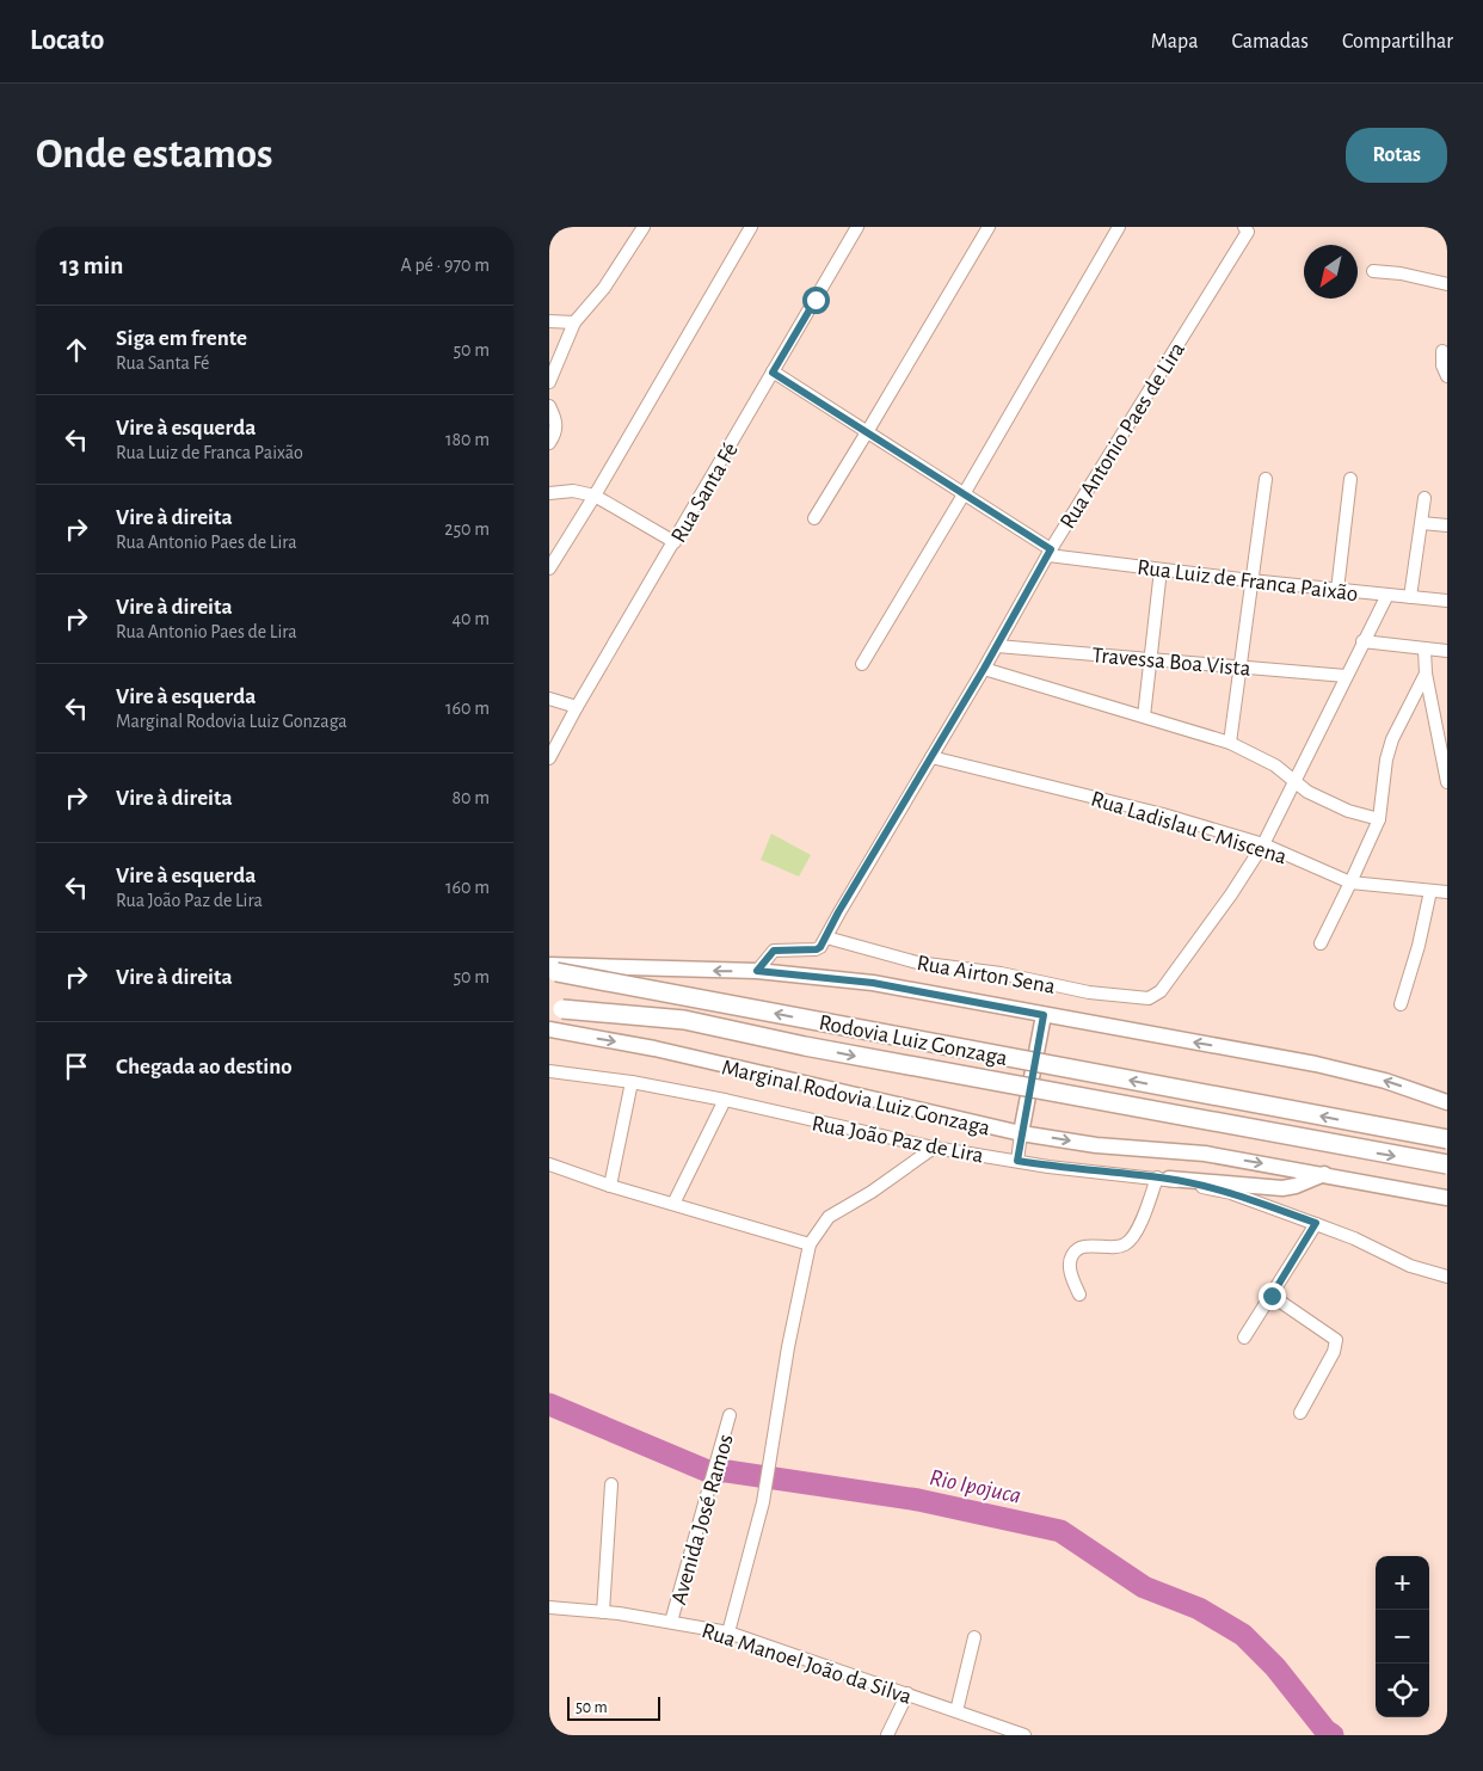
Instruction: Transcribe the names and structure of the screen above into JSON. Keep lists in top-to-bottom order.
{
  "streets": {
    "highway": ["Rodovia Luiz Gonzaga"],
    "main road": ["Marginal Rodovia Luiz Gonzaga"],
    "street": [
      "Rua Antonio Paes de Lira",
      "Rua Santa Fé",
      "Rua Luiz de Franca Paixão",
      "Travessa Boa Vista",
      "Rua Ladislau C Miscena",
      "Rua Airton Sena",
      "Rua João Paz de Lira",
      "Avenida José Ramos",
      "Rua Manoel João da Silva"
    ]
  },
  "crossings": [
    ["Rua Antonio Paes de Lira", "Rua Luiz de Franca Paixão"],
    ["Rua Antonio Paes de Lira", "Travessa Boa Vista"],
    ["Rua Antonio Paes de Lira", "Rua Ladislau C Miscena"],
    ["Rua Antonio Paes de Lira", "Rua Airton Sena"],
    ["Rua Santa Fé", "Rua Luiz de Franca Paixão"],
    ["Rua Ladislau C Miscena", "Rua Airton Sena"],
    ["Avenida José Ramos", "Rua Manoel João da Silva"]
  ],
  "water": ["Rio Ipojuca"],
  "scale_bar": "50 m",
  "north": "bottom left",
  "page": {
    "header": "Locato",
    "nav": ["Mapa", "Camadas", "Compartilhar"],
    "buttons": "Rotas",
    "title": "Onde estamos",
    "heading": ["13 min", "A pé · 970 m"],
    "list": [
      ["Siga em frente", "Rua Santa Fé", "50 m"],
      ["Vire à esquerda", "Rua Luiz de Franca Paixão", "180 m"],
      ["Vire à direita", "Rua Antonio Paes de Lira", "250 m"],
      ["Vire à direita", "Rua Antonio Paes de Lira", "40 m"],
      ["Vire à esquerda", "Marginal Rodovia Luiz Gonzaga", "160 m"],
      ["Vire à direita", "80 m"],
      ["Vire à esquerda", "Rua João Paz de Lira", "160 m"],
      ["Vire à direita", "50 m"],
      "Chegada ao destino"
    ],
    "map_buttons": ["+", "−"],
    "scale": "50 m"
  }
}
